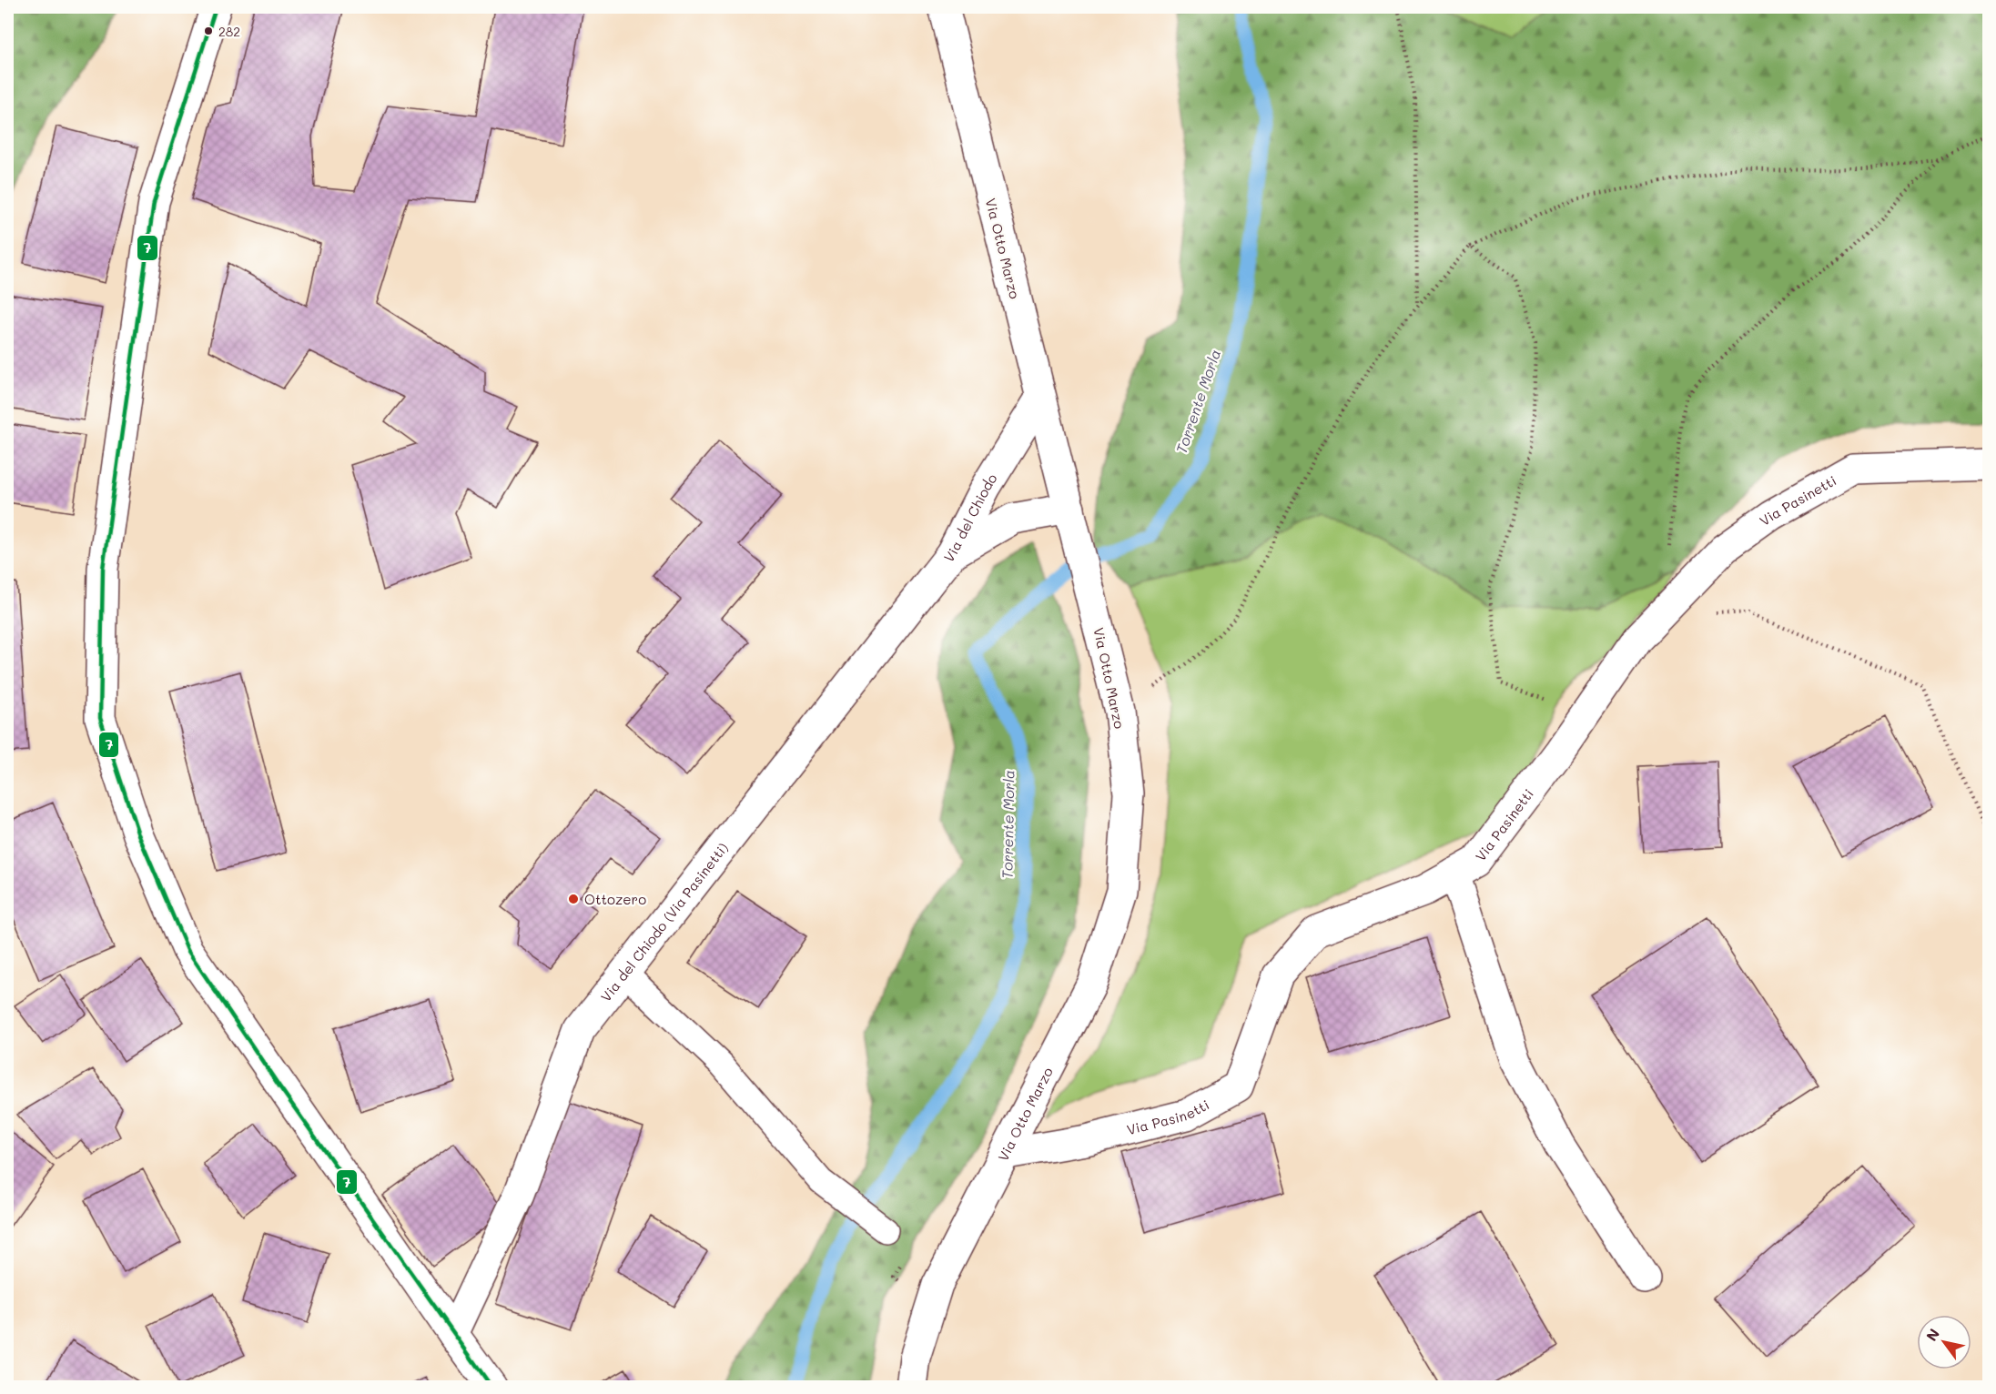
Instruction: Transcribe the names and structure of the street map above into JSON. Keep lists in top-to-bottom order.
{
  "streets": {
    "street": [
      "Via Otto Marzo",
      "Via Pasinetti",
      "Via del Chiodo",
      "Via del Chiodo (Via Pasinetti)"
    ]
  },
  "crossings": [
    ["Via Otto Marzo", "Via Pasinetti"],
    ["Via Otto Marzo", "Via del Chiodo"],
    ["Via del Chiodo", "Via del Chiodo (Via Pasinetti)"]
  ],
  "water": ["Torrente Morla"],
  "places": ["282", "Ottozero"],
  "lines": ["transit line 7"],
  "north": "top left"
}
